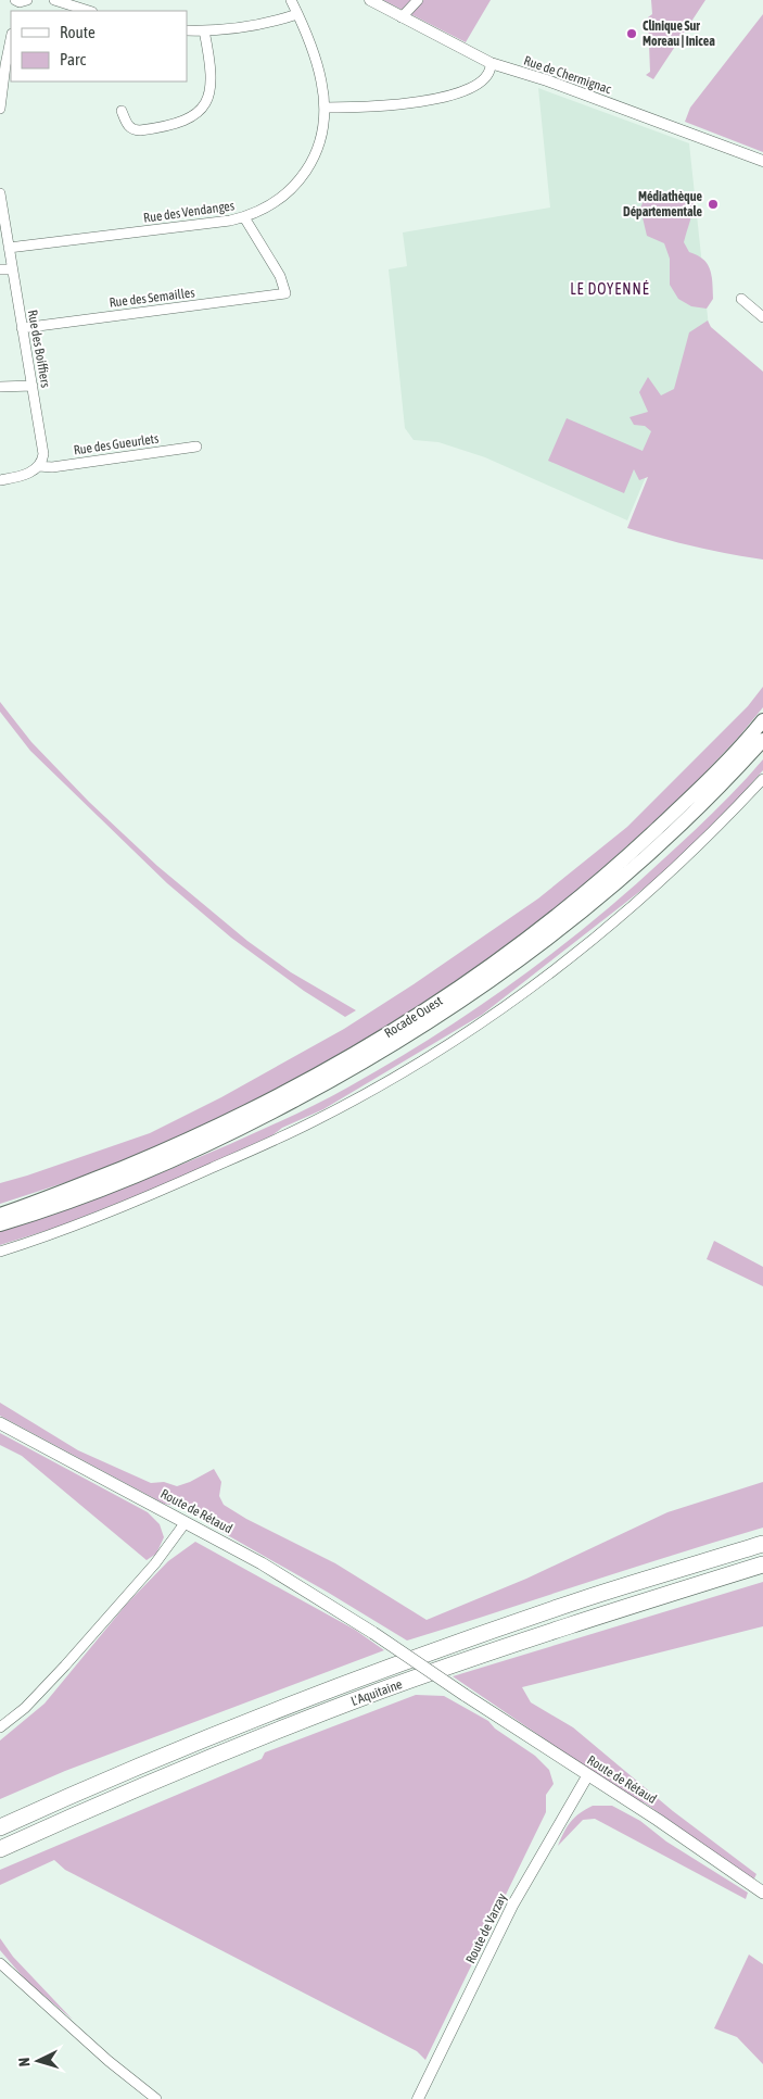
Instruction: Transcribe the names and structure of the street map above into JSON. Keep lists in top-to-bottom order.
{
  "streets": {
    "highway": ["L'Aquitaine"],
    "main road": ["Rocade Ouest", "Route de Rétaud"],
    "street": [
      "Rue de Chermignac",
      "Rue des Vendanges",
      "Rue des Semailles",
      "Rue des Boiffiers",
      "Rue des Gueurlets",
      "Route de Varzay"
    ]
  },
  "crossings": [
    ["Rue des Vendanges", "Rue des Semailles"],
    ["Rue des Vendanges", "Rue des Boiffiers"],
    ["Rue des Semailles", "Rue des Boiffiers"],
    ["Rue des Boiffiers", "Rue des Gueurlets"],
    ["Route de Rétaud", "Route de Varzay"]
  ],
  "districts": ["LE DOYENNÉ"],
  "places": ["Clinique Sur Moreau | Inicea", "Médiathèque Départementale"],
  "legend": ["Route", "Parc"],
  "north": "left"
}
